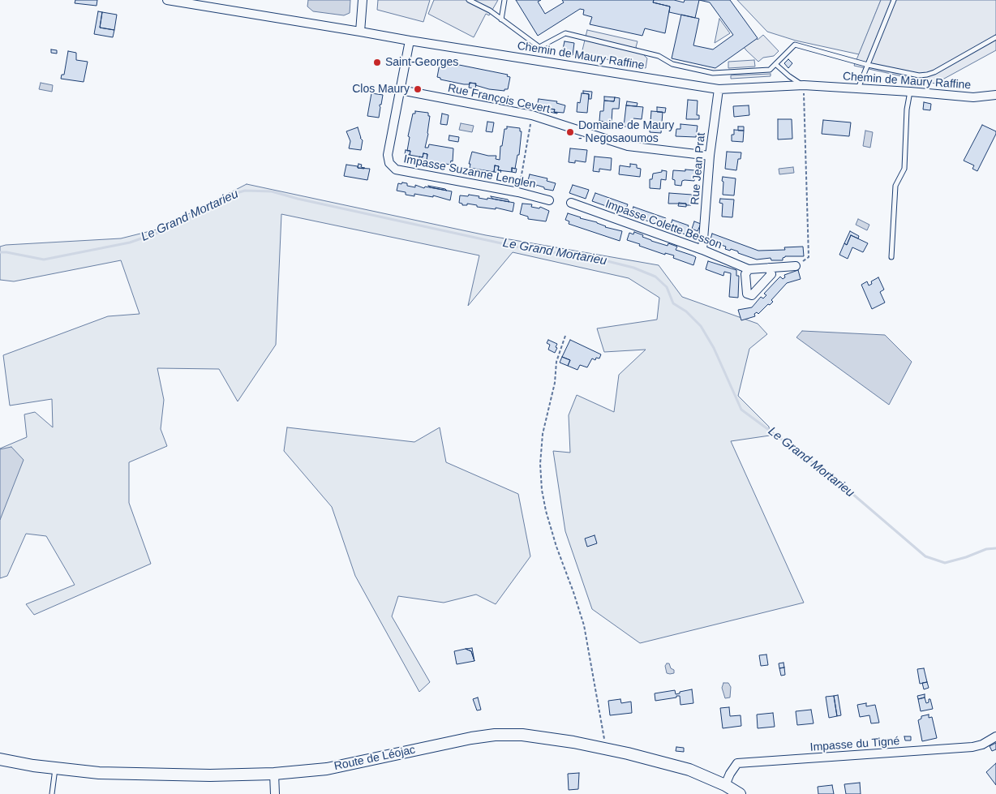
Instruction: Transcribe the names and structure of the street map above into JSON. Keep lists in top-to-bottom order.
{
  "streets": {
    "main road": ["Route de Léojac"],
    "street": [
      "Chemin de Maury Raffine",
      "Rue François Cevert",
      "Rue Jean Prat",
      "Impasse Suzanne Lenglen",
      "Impasse Colette Besson",
      "Impasse du Tigné"
    ]
  },
  "crossings": [
    ["Chemin de Maury Raffine", "Rue Jean Prat"],
    ["Chemin de Maury Raffine", "Impasse Suzanne Lenglen"],
    ["Rue François Cevert", "Rue Jean Prat"],
    ["Rue François Cevert", "Impasse Suzanne Lenglen"],
    ["Rue Jean Prat", "Impasse Colette Besson"],
    ["Impasse du Tigné", "Route de Léojac"]
  ],
  "water": ["Le Grand Mortarieu"],
  "places": ["Saint-Georges", "Clos Maury", "Domaine de Maury - Negosaoumos"]
}
